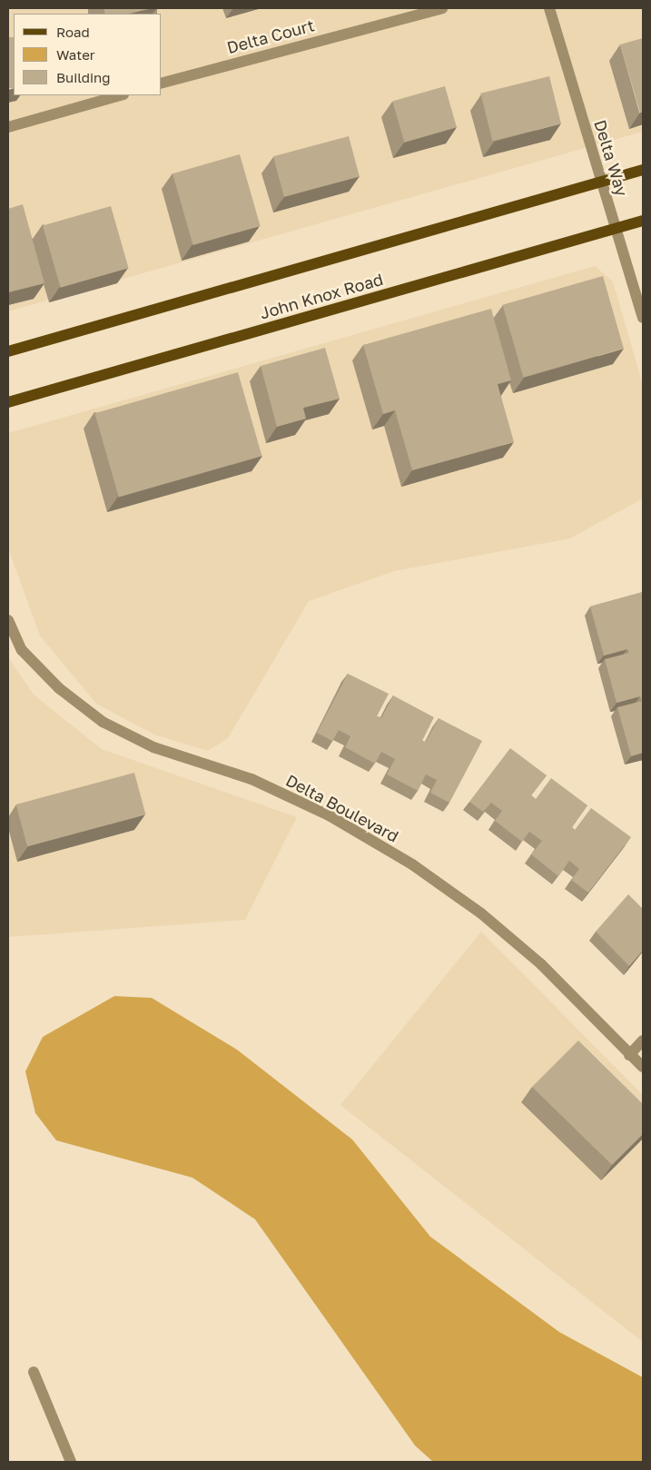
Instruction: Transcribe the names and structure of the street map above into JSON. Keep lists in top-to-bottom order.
{
  "streets": {
    "main road": ["John Knox Road"],
    "street": ["Delta Court", "Delta Way", "Delta Boulevard"]
  },
  "crossings": [
    ["Delta Way", "John Knox Road"]
  ],
  "legend": ["Road", "Water", "Building"]
}
